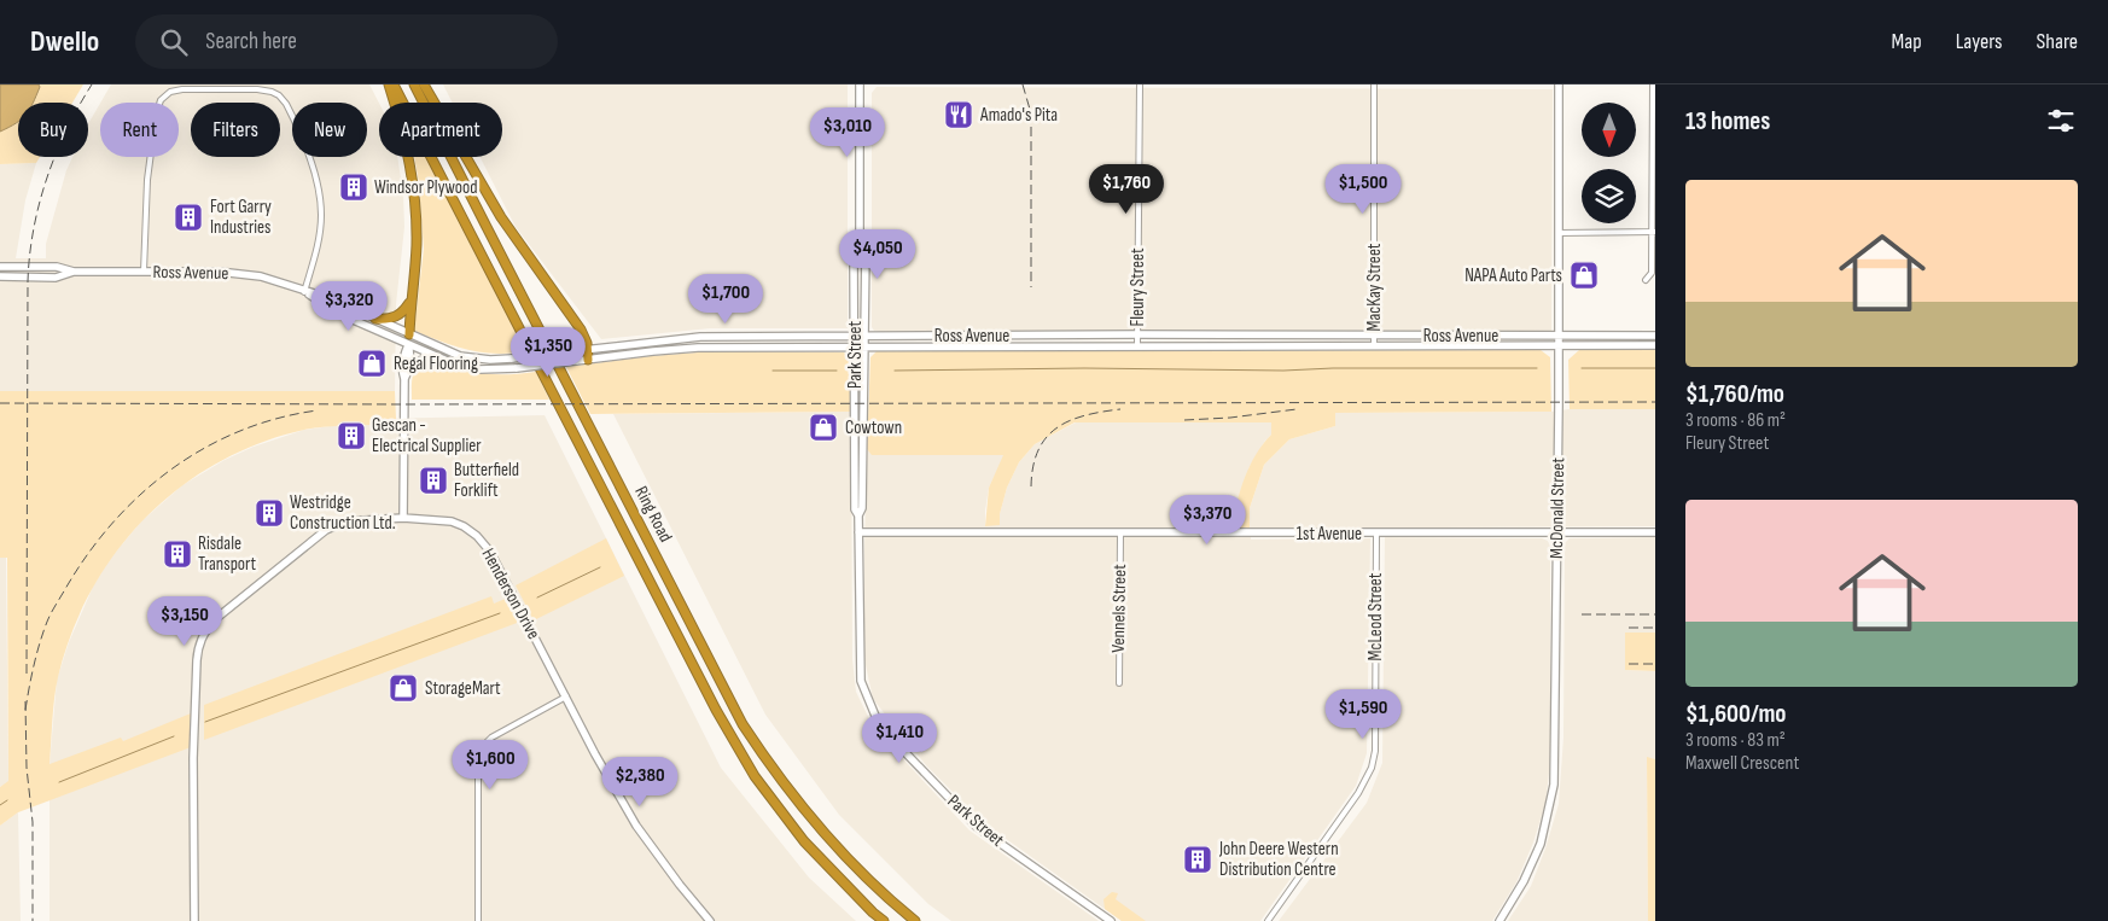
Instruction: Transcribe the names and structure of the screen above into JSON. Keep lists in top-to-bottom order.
{
  "streets": {
    "highway": ["Ring Road"],
    "main road": [
      "Ross Avenue",
      "Park Street",
      "McDonald Street",
      "1st Avenue",
      "Henderson Drive"
    ],
    "street": [
      "Fleury Street",
      "MacKay Street",
      "Vennels Street",
      "McLeod Street"
    ]
  },
  "crossings": [
    ["Ross Avenue", "Fleury Street"],
    ["Ross Avenue", "MacKay Street"],
    ["Ross Avenue", "Park Street"],
    ["Ross Avenue", "McDonald Street"],
    ["Park Street", "1st Avenue"],
    ["McDonald Street", "1st Avenue"],
    ["1st Avenue", "Vennels Street"],
    ["1st Avenue", "McLeod Street"]
  ],
  "places": {
    "restaurant": ["Amado's Pita"],
    "building": [
      "Windsor Plywood",
      "Fort Garry Industries",
      "Gescan - Electrical Supplier",
      "Butterfield Forklift",
      "Westridge Construction Ltd.",
      "Risdale Transport",
      "John Deere Western Distribution Centre"
    ],
    "shop": [
      "NAPA Auto Parts",
      "Regal Flooring",
      "Cowtown",
      "StorageMart"
    ]
  },
  "north": "bottom",
  "page": {
    "header": "Dwello",
    "search": "Search here",
    "nav": ["Map", "Layers", "Share"],
    "heading": "13 homes",
    "chip": [
      "Buy",
      "Rent",
      "Filters",
      "New",
      "Apartment"
    ],
    "price": [
      "$3,010",
      "$1,760",
      "$1,500",
      "$4,050",
      "$1,700",
      "$3,320",
      "$1,350",
      "$3,370",
      "$3,150",
      "$1,590",
      "$1,410",
      "$1,600",
      "$2,380"
    ],
    "list": [
      {
        "name": "$1,760/mo",
        "note": "3 rooms · 86 m² · Fleury Street"
      },
      {
        "name": "$1,600/mo",
        "note": "3 rooms · 83 m² · Maxwell Crescent"
      }
    ]
  }
}
